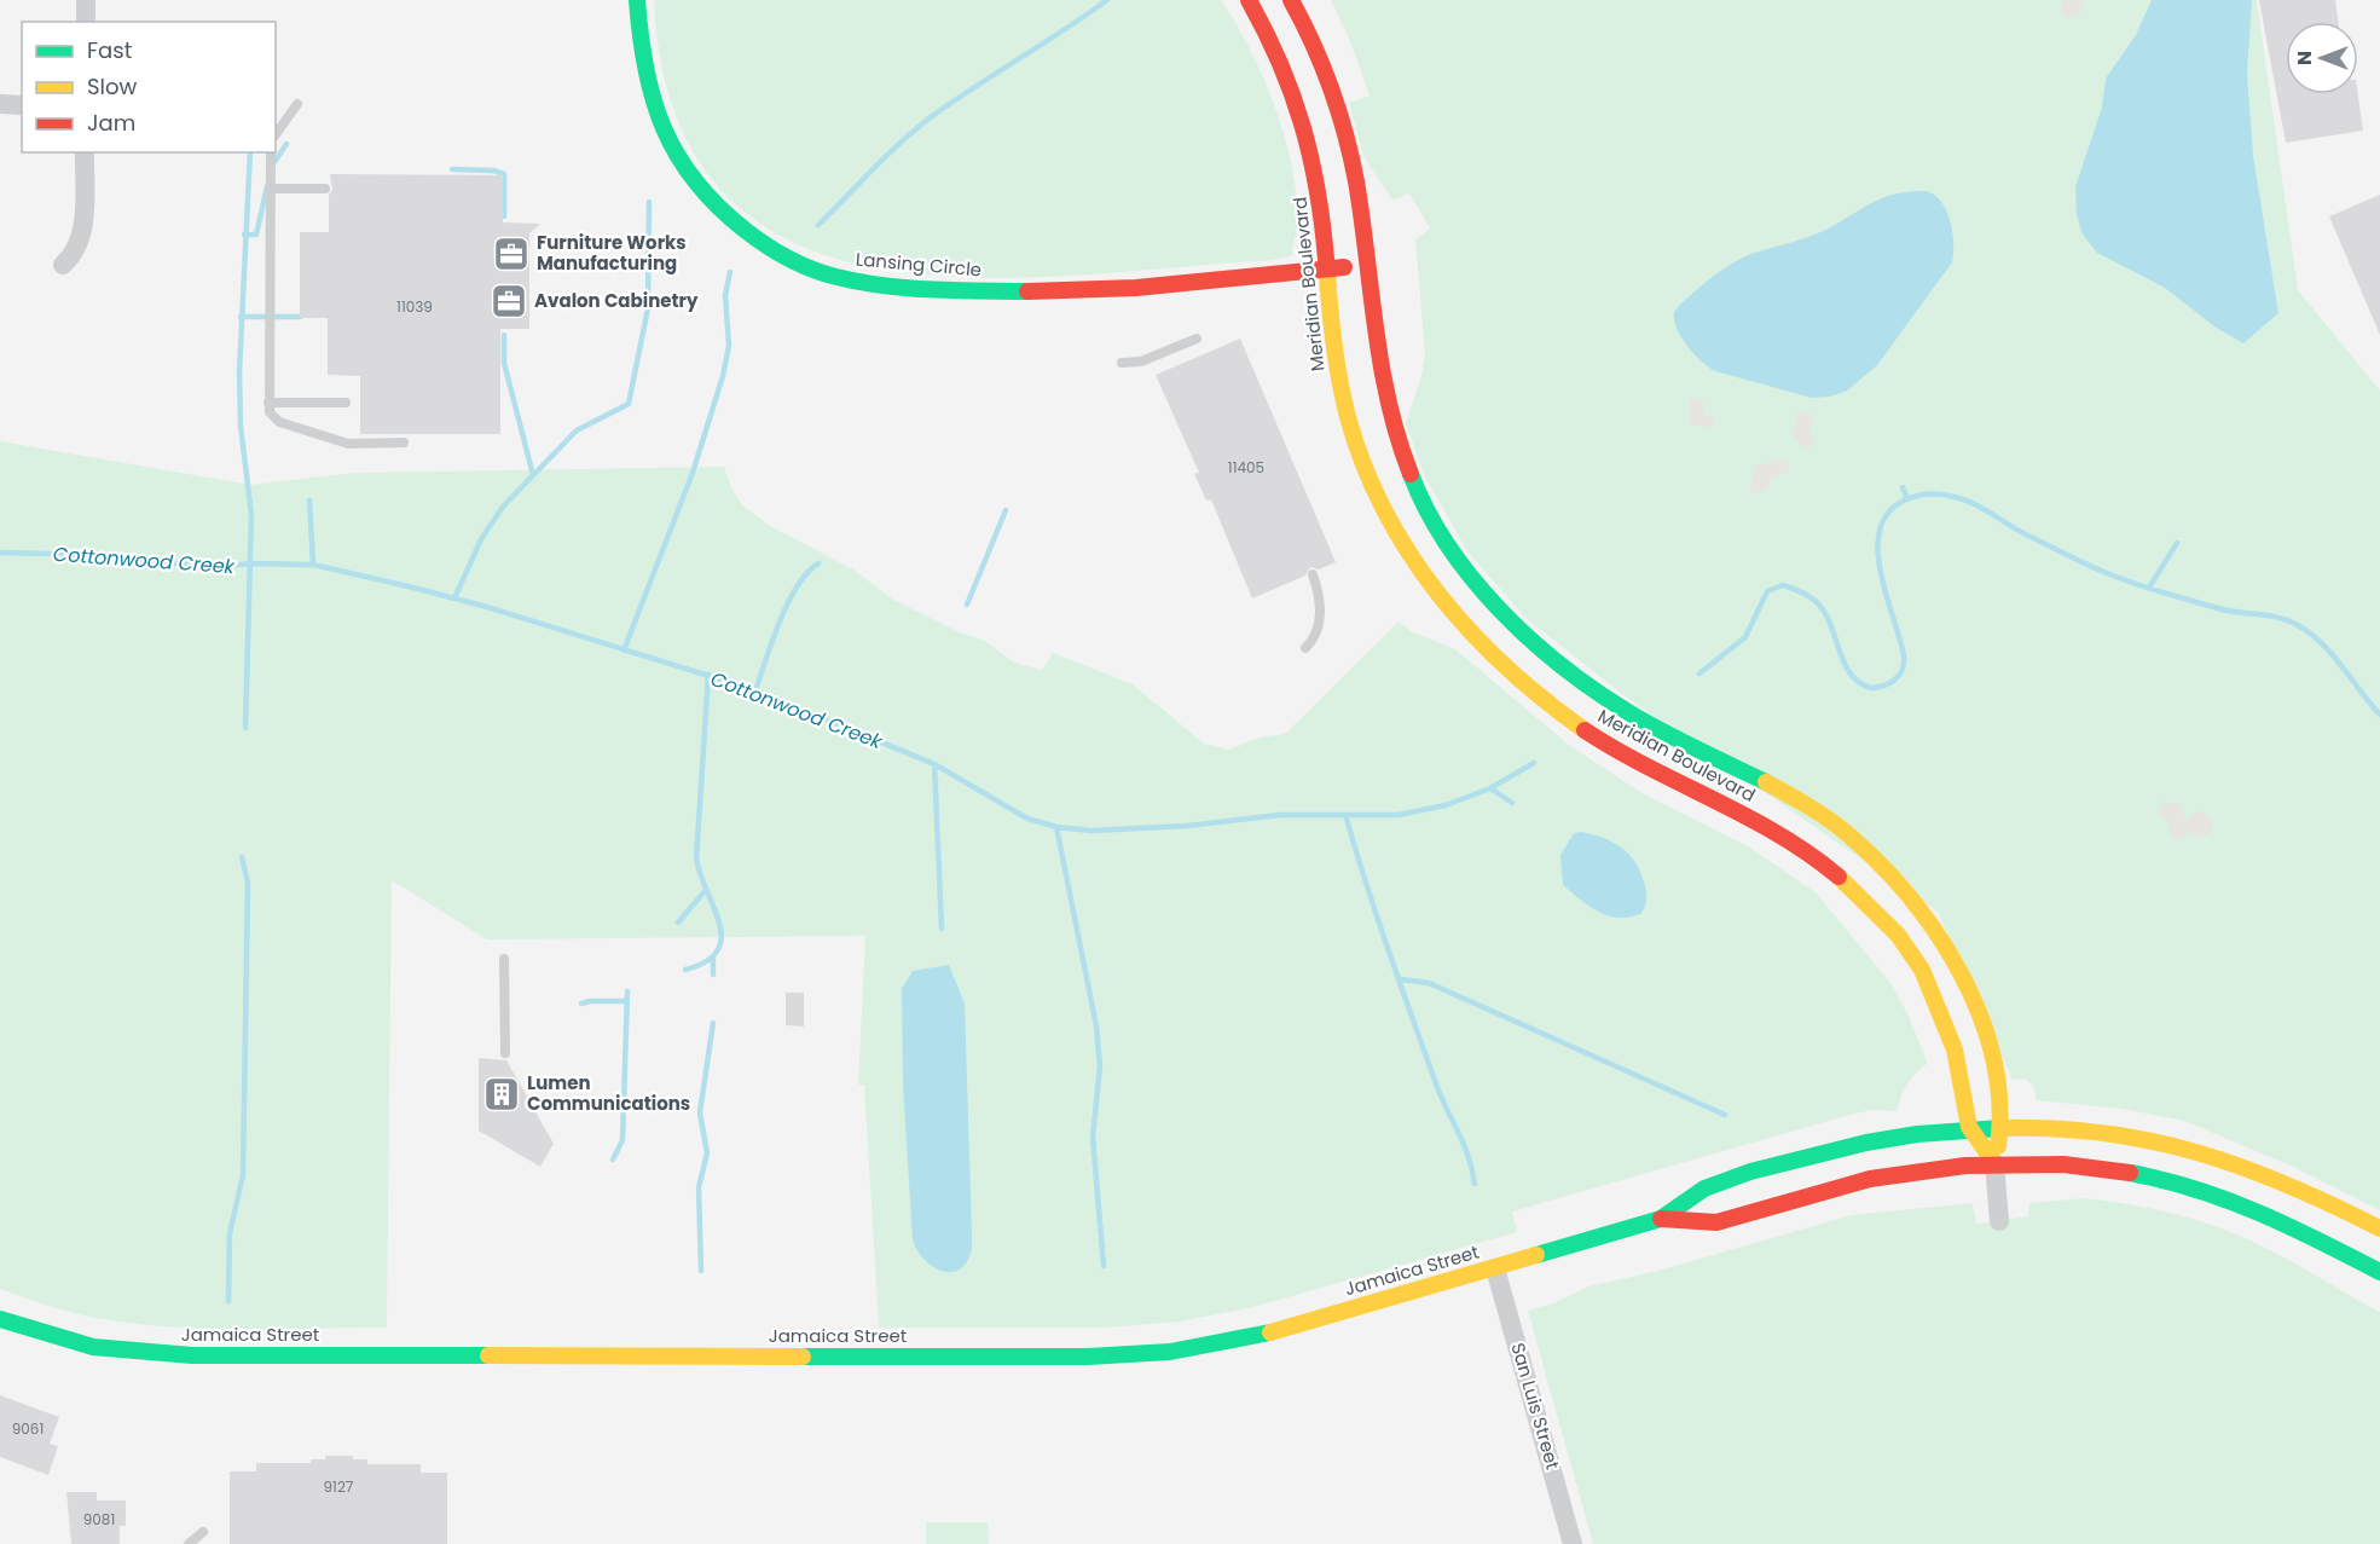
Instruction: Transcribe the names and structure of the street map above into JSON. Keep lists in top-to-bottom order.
{
  "streets": {
    "main road": ["Lansing Circle", "Meridian Boulevard", "Jamaica Street"],
    "street": ["San Luis Street"]
  },
  "crossings": [
    ["Lansing Circle", "Meridian Boulevard"],
    ["Meridian Boulevard", "Jamaica Street"],
    ["Jamaica Street", "San Luis Street"]
  ],
  "water": ["Cottonwood Creek"],
  "places": {
    "office": ["Furniture Works Manufacturing", "Avalon Cabinetry"],
    "building": ["Lumen Communications"]
  },
  "house_numbers": [
    "11039",
    "11405",
    "9061",
    "9127",
    "9081"
  ],
  "legend": ["Fast", "Slow", "Jam"],
  "north": "left"
}
